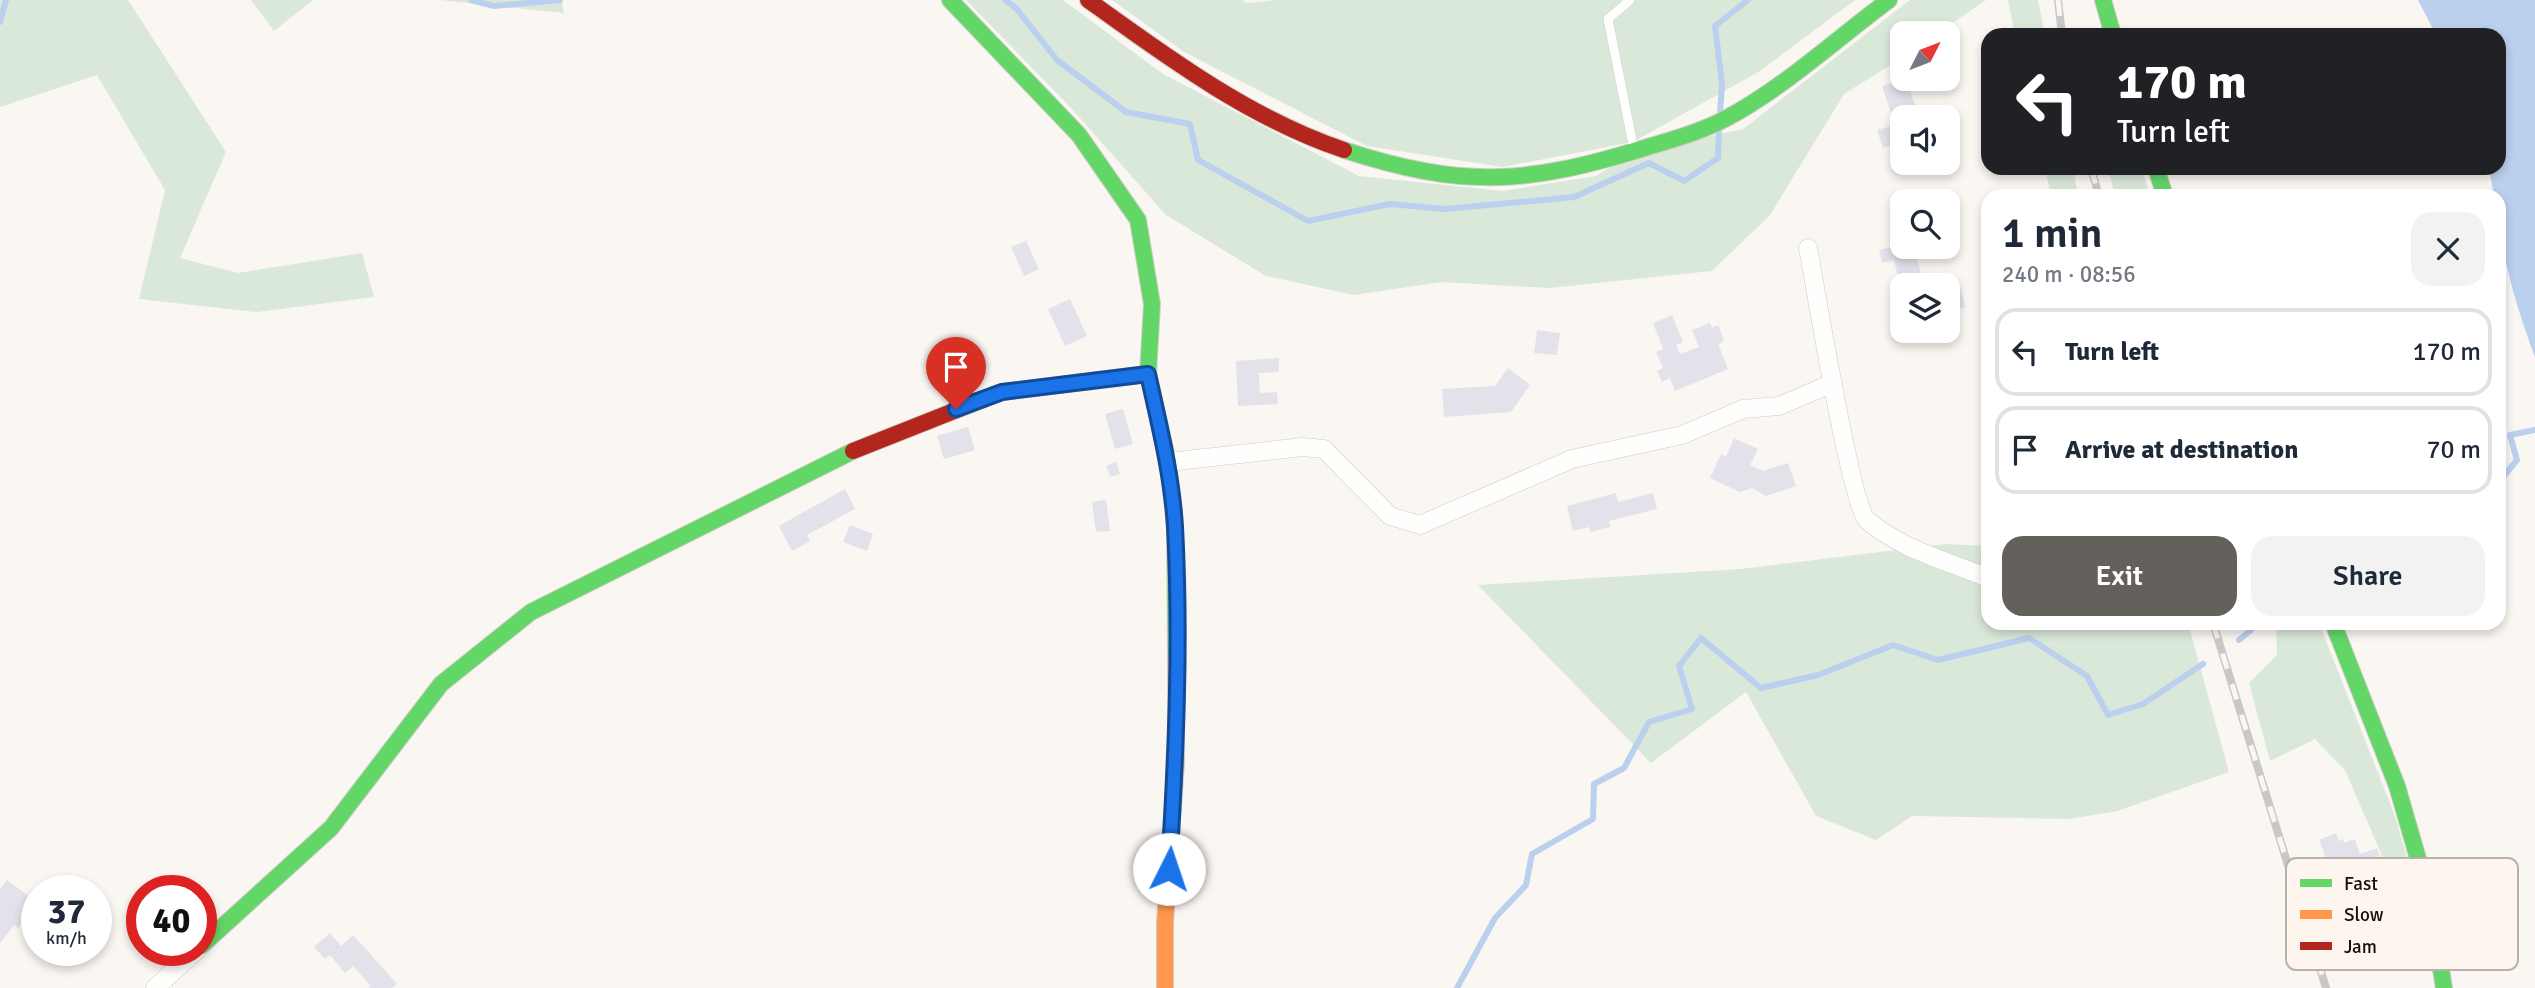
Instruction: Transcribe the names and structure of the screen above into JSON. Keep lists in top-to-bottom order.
{
  "legend": ["Fast", "Slow", "Jam"],
  "north": "top right",
  "page": {
    "turn": ["170 m", "Turn left"],
    "heading": ["1 min", "240 m · 08:56"],
    "list": [
      {
        "name": "Turn left",
        "value": "170 m"
      },
      {
        "name": "Arrive at destination",
        "value": "70 m"
      }
    ],
    "buttons": ["Exit", "Share"],
    "speed": "37 km/h",
    "limit": "40"
  }
}
